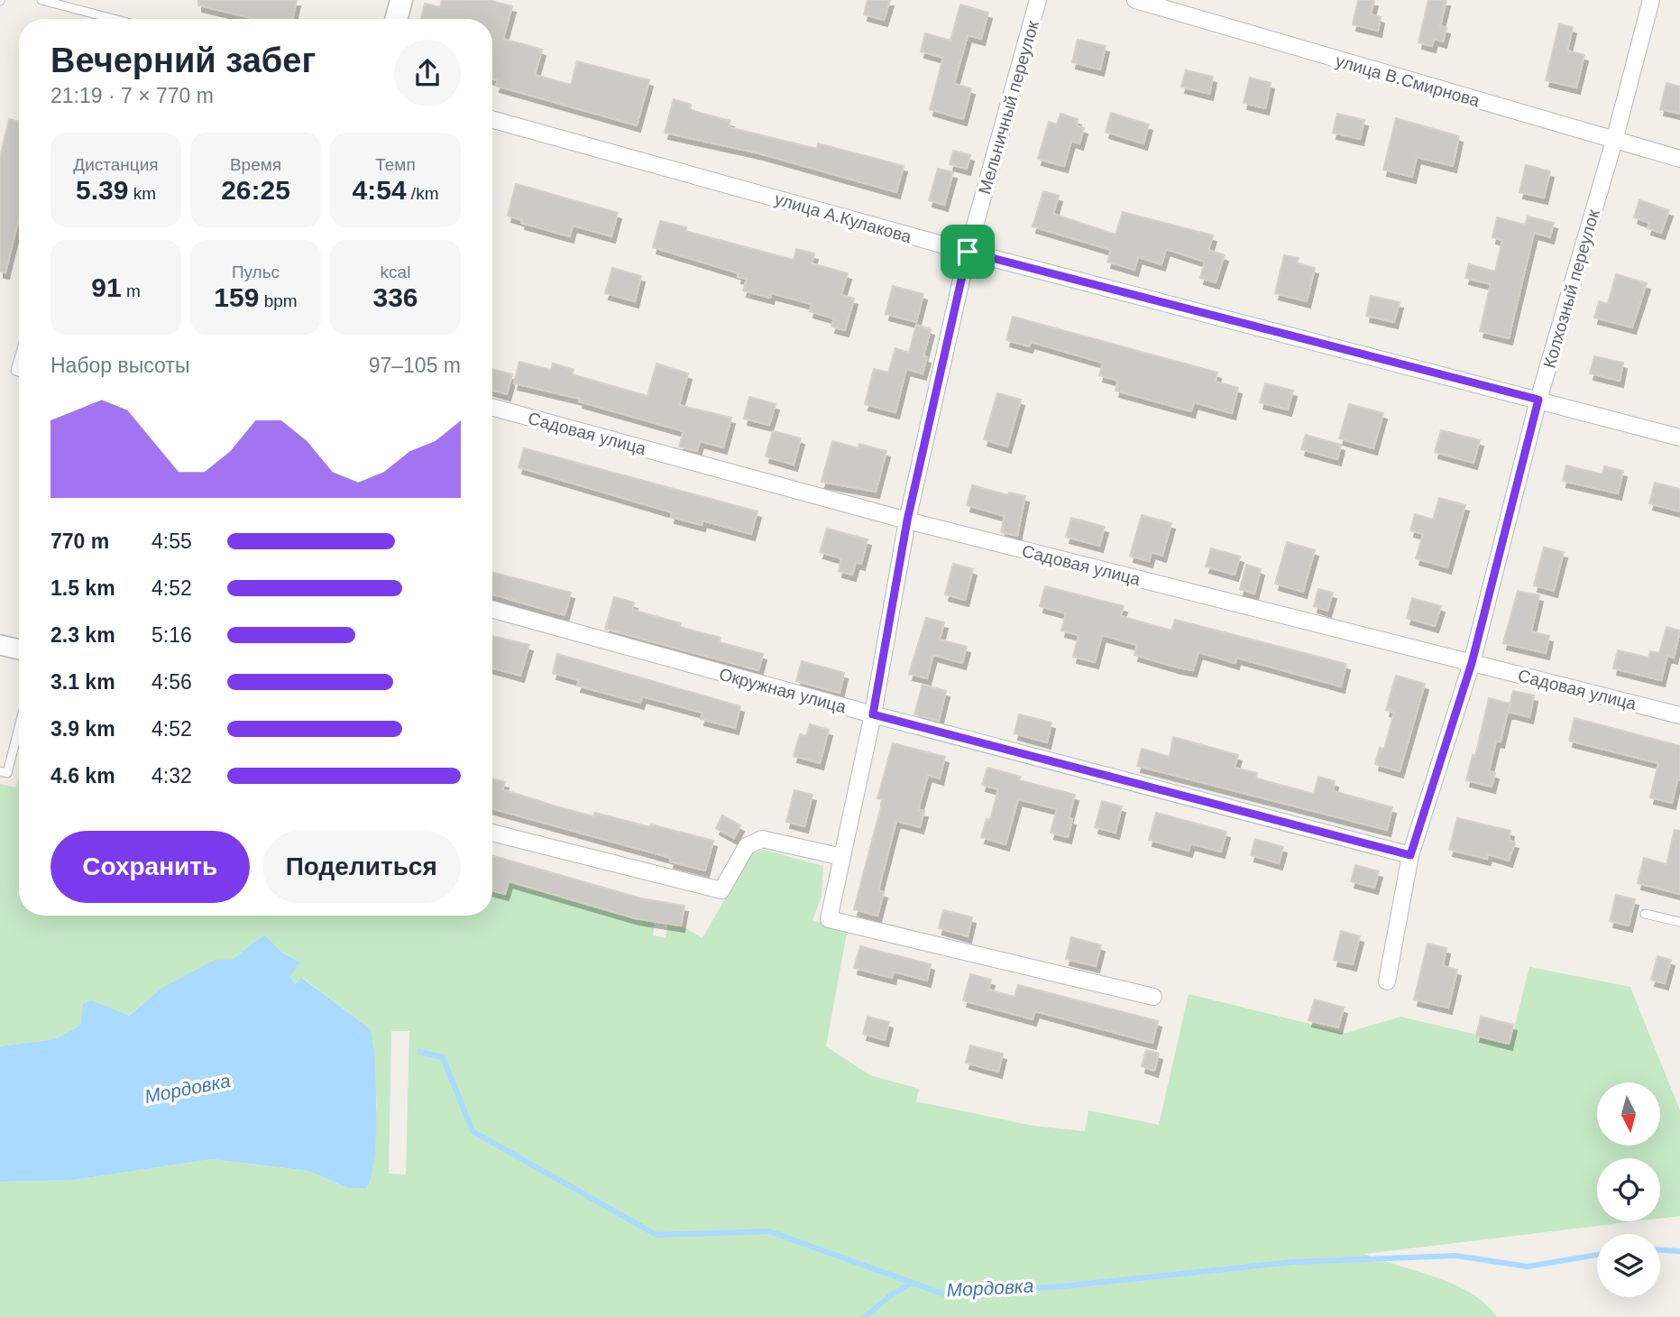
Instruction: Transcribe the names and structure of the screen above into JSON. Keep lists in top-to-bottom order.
{
  "streets": {
    "street": [
      "улица В.Смирнова",
      "Мельничный переулок",
      "улица А.Кулакова",
      "Колхозный переулок",
      "Садовая улица",
      "Окружная улица"
    ]
  },
  "crossings": [
    ["улица В.Смирнова", "Колхозный переулок"],
    ["Мельничный переулок", "улица А.Кулакова"],
    ["Мельничный переулок", "Садовая улица"],
    ["Мельничный переулок", "Окружная улица"],
    ["улица А.Кулакова", "Колхозный переулок"],
    ["Колхозный переулок", "Садовая улица"],
    ["Колхозный переулок", "Окружная улица"]
  ],
  "water": ["Мордовка"],
  "north": "bottom",
  "page": {
    "heading": ["Вечерний забег", "21:19 · 7 × 770 m"],
    "stats": [
      ["Дистанция", "5.39 km"],
      ["Время", "26:25"],
      ["Темп", "4:54 /km"],
      ["91 m"],
      ["Пульс", "159 bpm"],
      ["kcal", "336"]
    ],
    "chart": ["Набор высоты", "97–105 m"],
    "list": [
      {
        "name": "770 m",
        "note": "4:55"
      },
      {
        "name": "1.5 km",
        "note": "4:52"
      },
      {
        "name": "2.3 km",
        "note": "5:16"
      },
      {
        "name": "3.1 km",
        "note": "4:56"
      },
      {
        "name": "3.9 km",
        "note": "4:52"
      },
      {
        "name": "4.6 km",
        "note": "4:32"
      }
    ],
    "buttons": ["Сохранить", "Поделиться"]
  }
}
